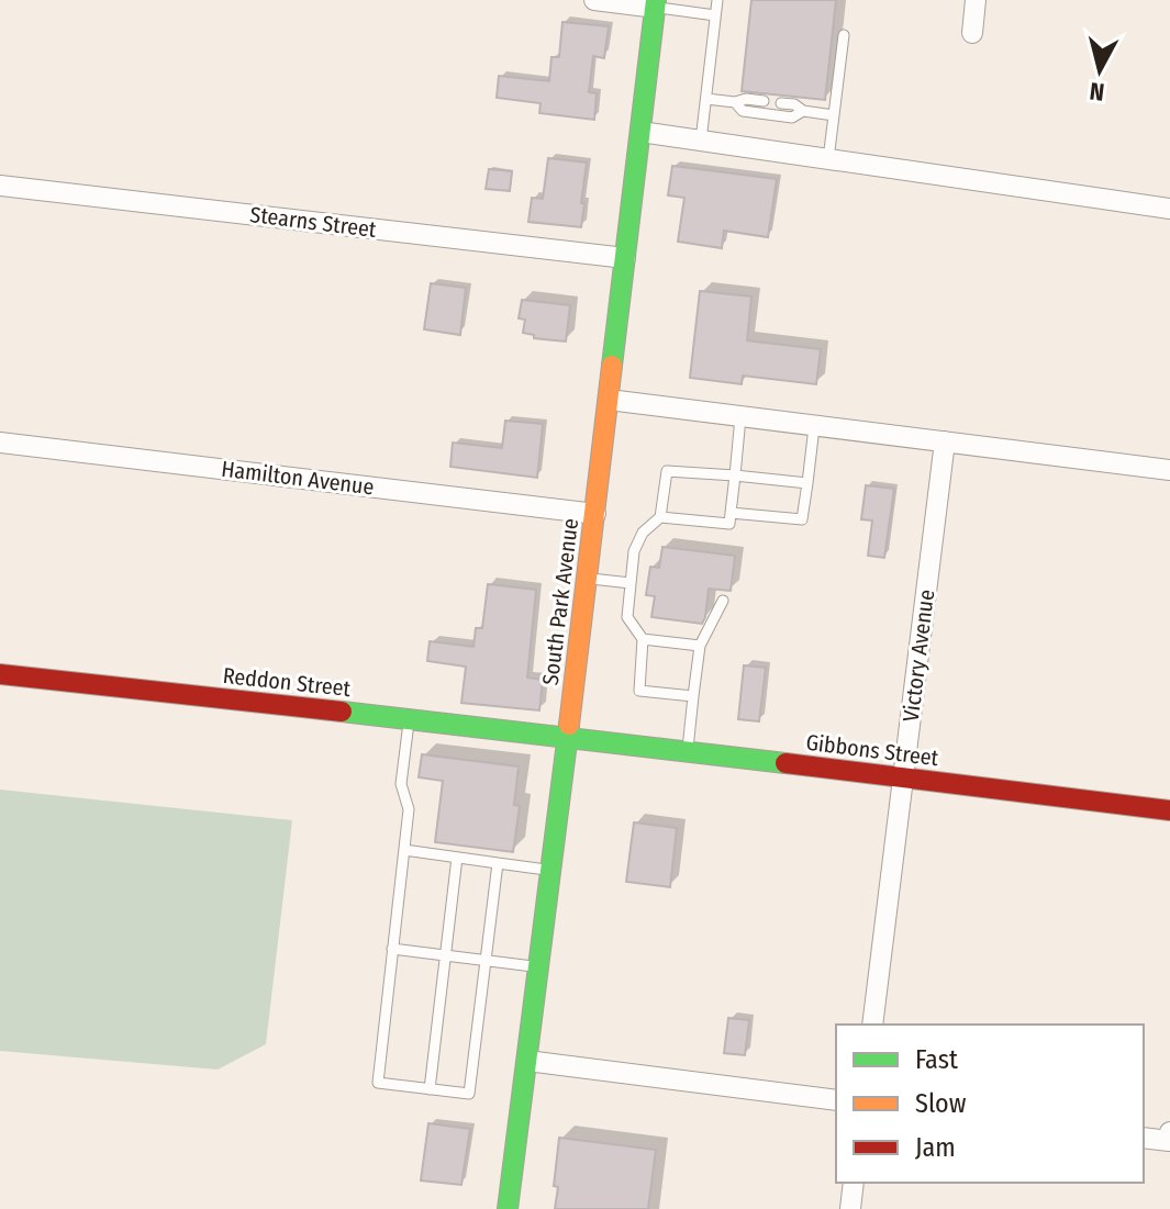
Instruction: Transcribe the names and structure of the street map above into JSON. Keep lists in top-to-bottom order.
{
  "streets": {
    "main road": ["South Park Avenue", "Reddon Street", "Gibbons Street"],
    "street": ["Stearns Street", "Hamilton Avenue", "Victory Avenue"]
  },
  "crossings": [
    ["Stearns Street", "South Park Avenue"],
    ["Hamilton Avenue", "South Park Avenue"],
    ["South Park Avenue", "Reddon Street"],
    ["South Park Avenue", "Gibbons Street"],
    ["Victory Avenue", "Gibbons Street"],
    ["Reddon Street", "Gibbons Street"]
  ],
  "legend": ["Fast", "Slow", "Jam"],
  "north": "bottom"
}
